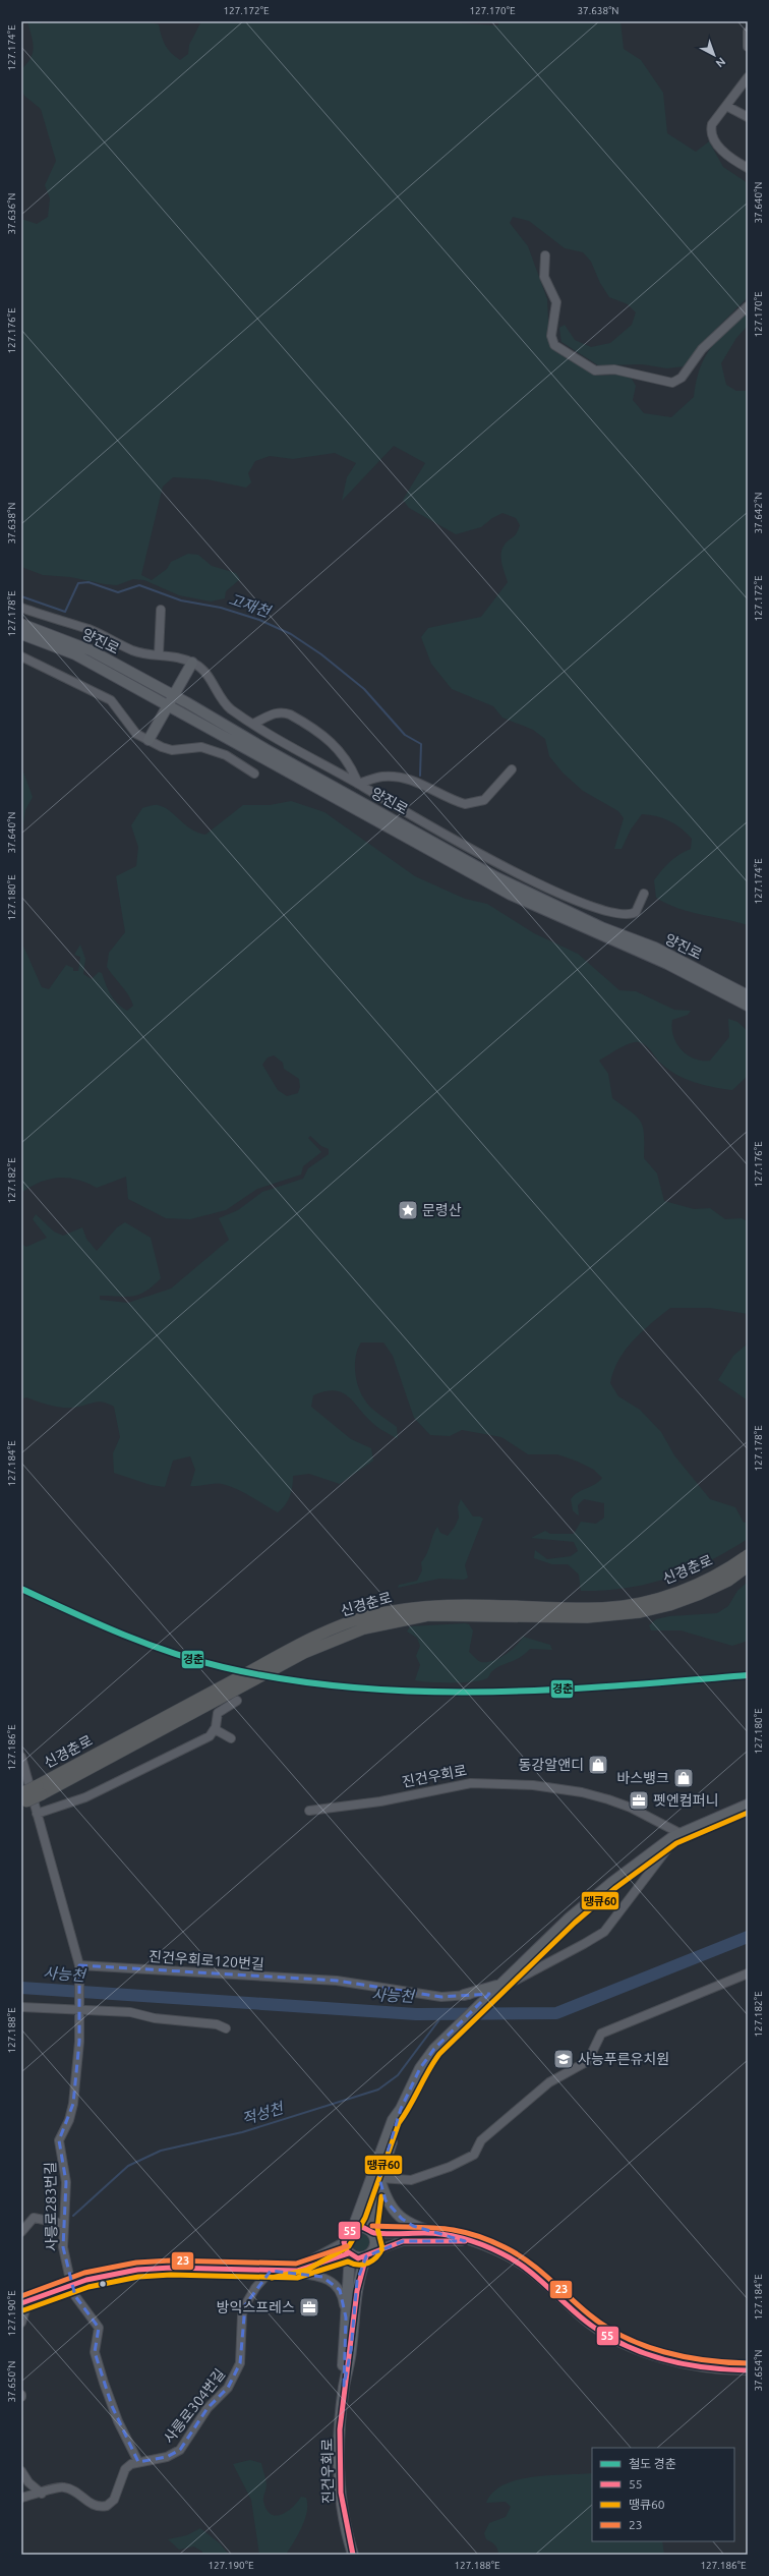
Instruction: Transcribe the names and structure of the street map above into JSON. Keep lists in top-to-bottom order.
{
  "streets": {
    "highway": ["신경춘로"],
    "main road": ["양진로", "진건우회로"],
    "street": ["진건우회로120번길", "사릉로283번길", "사릉로304번길"]
  },
  "crossings": [
    ["진건우회로120번길", "사릉로283번길"],
    ["사릉로283번길", "사릉로304번길"]
  ],
  "water": ["고재천", "사능천", "적성천"],
  "places": {
    "place": ["문령산"],
    "shop": ["동강알앤디", "바스뱅크"],
    "office": ["펫엔컴퍼니", "방익스프레스"],
    "school or university": ["사능푸른유치원"]
  },
  "lines": [
    "rail line 경춘",
    "transit line 땡큐60",
    "transit line 23",
    "transit line 55"
  ],
  "legend": [
    "철도 경춘",
    "55",
    "땡큐60",
    "23"
  ],
  "north": "bottom right",
  "coordinates": [
    "127.172°E",
    "127.170°E",
    "37.638°N",
    "127.174°E",
    "37.640°N",
    "37.636°N",
    "127.176°E",
    "37.642°N",
    "127.178°E",
    "127.180°E",
    "127.182°E",
    "127.184°E",
    "127.186°E",
    "127.188°E",
    "127.190°E",
    "37.654°N",
    "37.650°N"
  ]
}
